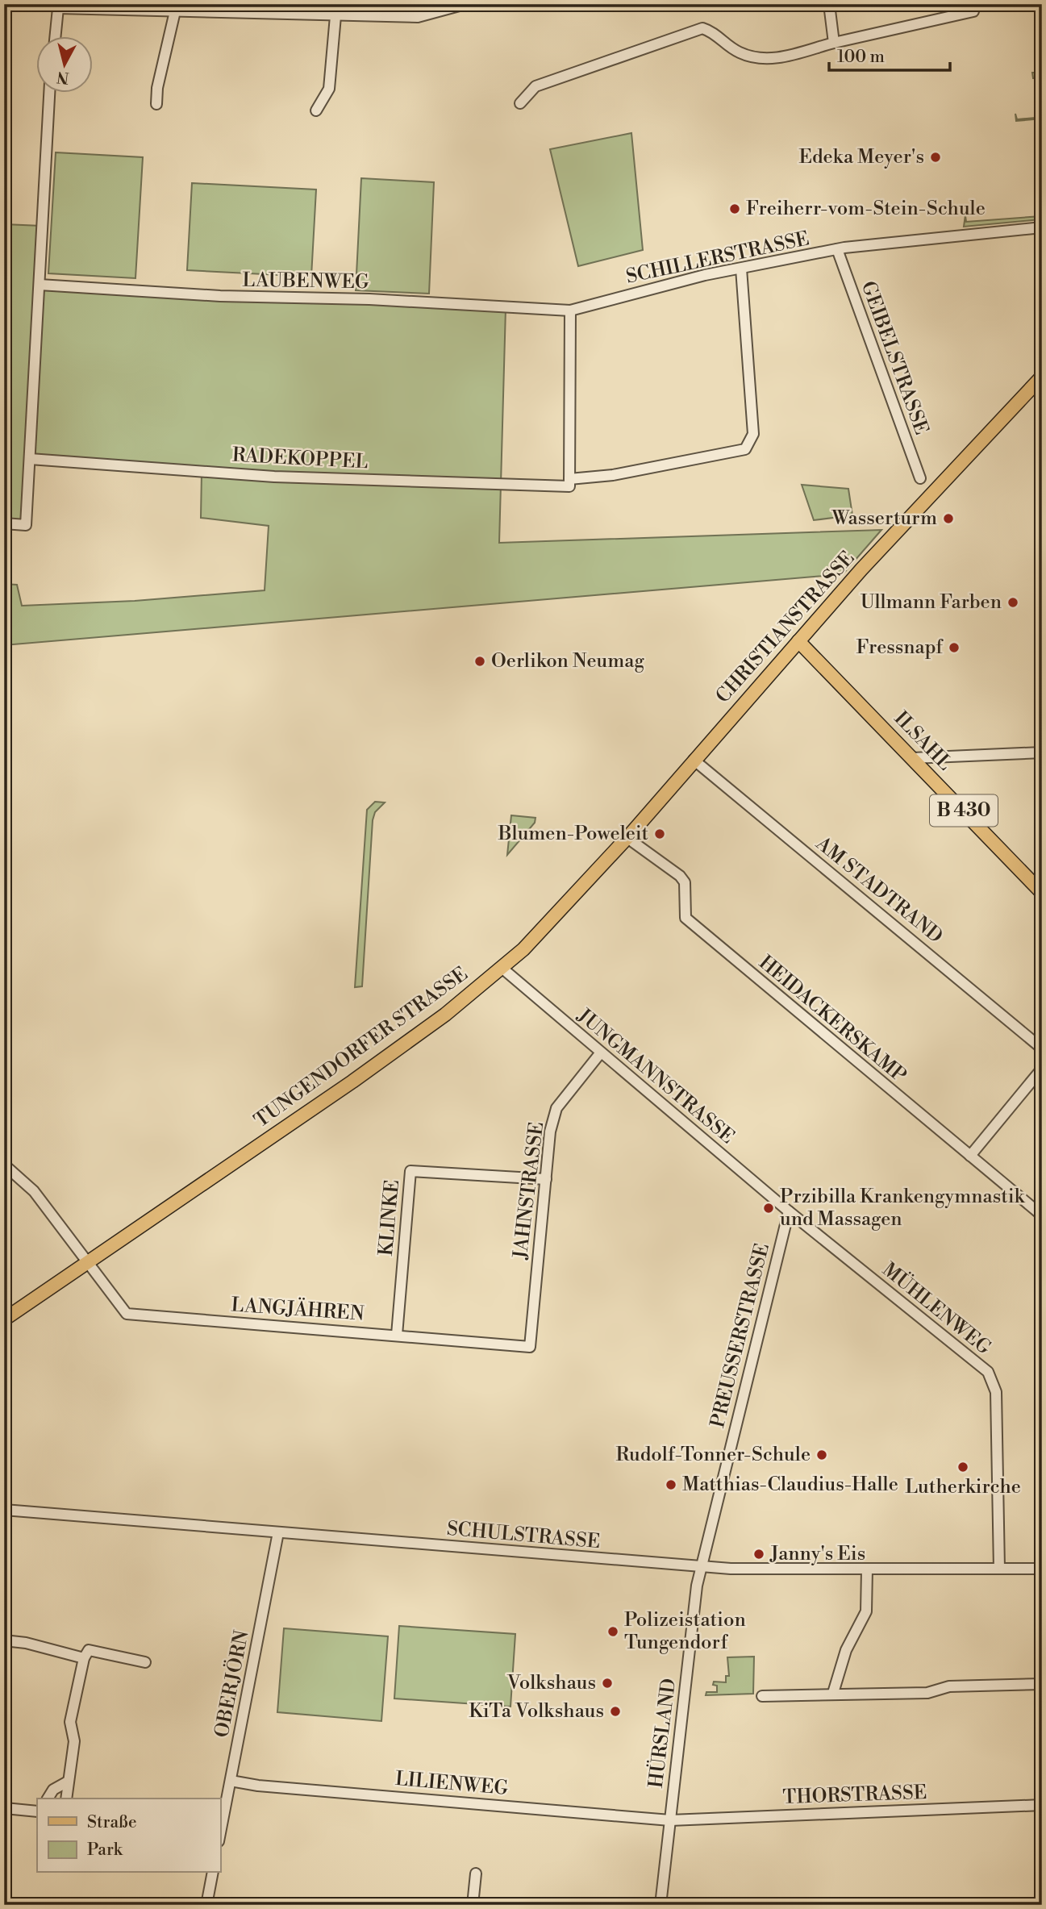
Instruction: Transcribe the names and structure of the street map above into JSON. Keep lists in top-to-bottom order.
{
  "streets": {
    "main road": [
      "CHRISTIANSTRASSE",
      "ILSAHL",
      "B 430",
      "TUNGENDORFER STRASSE"
    ],
    "street": [
      "SCHILLERSTRASSE",
      "LAUBENWEG",
      "GEIBELSTRASSE",
      "RADEKOPPEL",
      "AM STADTRAND",
      "HEIDACKERSKAMP",
      "JUNGMANNSTRASSE",
      "JAHNSTRASSE",
      "KLINKE",
      "MÜHLENWEG",
      "LANGJÄHREN",
      "PREUSSERSTRASSE",
      "SCHULSTRASSE",
      "OBERJÖRN",
      "HÜRSLAND",
      "LILIENWEG",
      "THORSTRASSE"
    ]
  },
  "crossings": [
    ["SCHILLERSTRASSE", "LAUBENWEG"],
    ["SCHILLERSTRASSE", "GEIBELSTRASSE"],
    ["SCHILLERSTRASSE", "RADEKOPPEL"],
    ["CHRISTIANSTRASSE", "ILSAHL"],
    ["CHRISTIANSTRASSE", "TUNGENDORFER STRASSE"],
    ["AM STADTRAND", "TUNGENDORFER STRASSE"],
    ["HEIDACKERSKAMP", "TUNGENDORFER STRASSE"],
    ["TUNGENDORFER STRASSE", "JUNGMANNSTRASSE"],
    ["TUNGENDORFER STRASSE", "LANGJÄHREN"],
    ["JUNGMANNSTRASSE", "JAHNSTRASSE"],
    ["JUNGMANNSTRASSE", "MÜHLENWEG"],
    ["JUNGMANNSTRASSE", "PREUSSERSTRASSE"],
    ["JAHNSTRASSE", "KLINKE"],
    ["JAHNSTRASSE", "LANGJÄHREN"],
    ["KLINKE", "LANGJÄHREN"],
    ["MÜHLENWEG", "PREUSSERSTRASSE"],
    ["MÜHLENWEG", "SCHULSTRASSE"],
    ["PREUSSERSTRASSE", "SCHULSTRASSE"],
    ["PREUSSERSTRASSE", "HÜRSLAND"],
    ["SCHULSTRASSE", "OBERJÖRN"],
    ["SCHULSTRASSE", "HÜRSLAND"],
    ["OBERJÖRN", "LILIENWEG"],
    ["HÜRSLAND", "LILIENWEG"],
    ["HÜRSLAND", "THORSTRASSE"],
    ["LILIENWEG", "THORSTRASSE"]
  ],
  "places": [
    "Edeka Meyer's",
    "Freiherr-vom-Stein-Schule",
    "Wasserturm",
    "Ullmann Farben",
    "Fressnapf",
    "Oerlikon Neumag",
    "Blumen-Poweleit",
    "Przibilla Krankengymnastik und Massagen",
    "Rudolf-Tonner-Schule",
    "Lutherkirche",
    "Matthias-Claudius-Halle",
    "Janny's Eis",
    "Polizeistation Tungendorf",
    "Volkshaus",
    "KiTa Volkshaus"
  ],
  "legend": ["Straße", "Park"],
  "scale_bar": "100 m",
  "north": "bottom"
}
